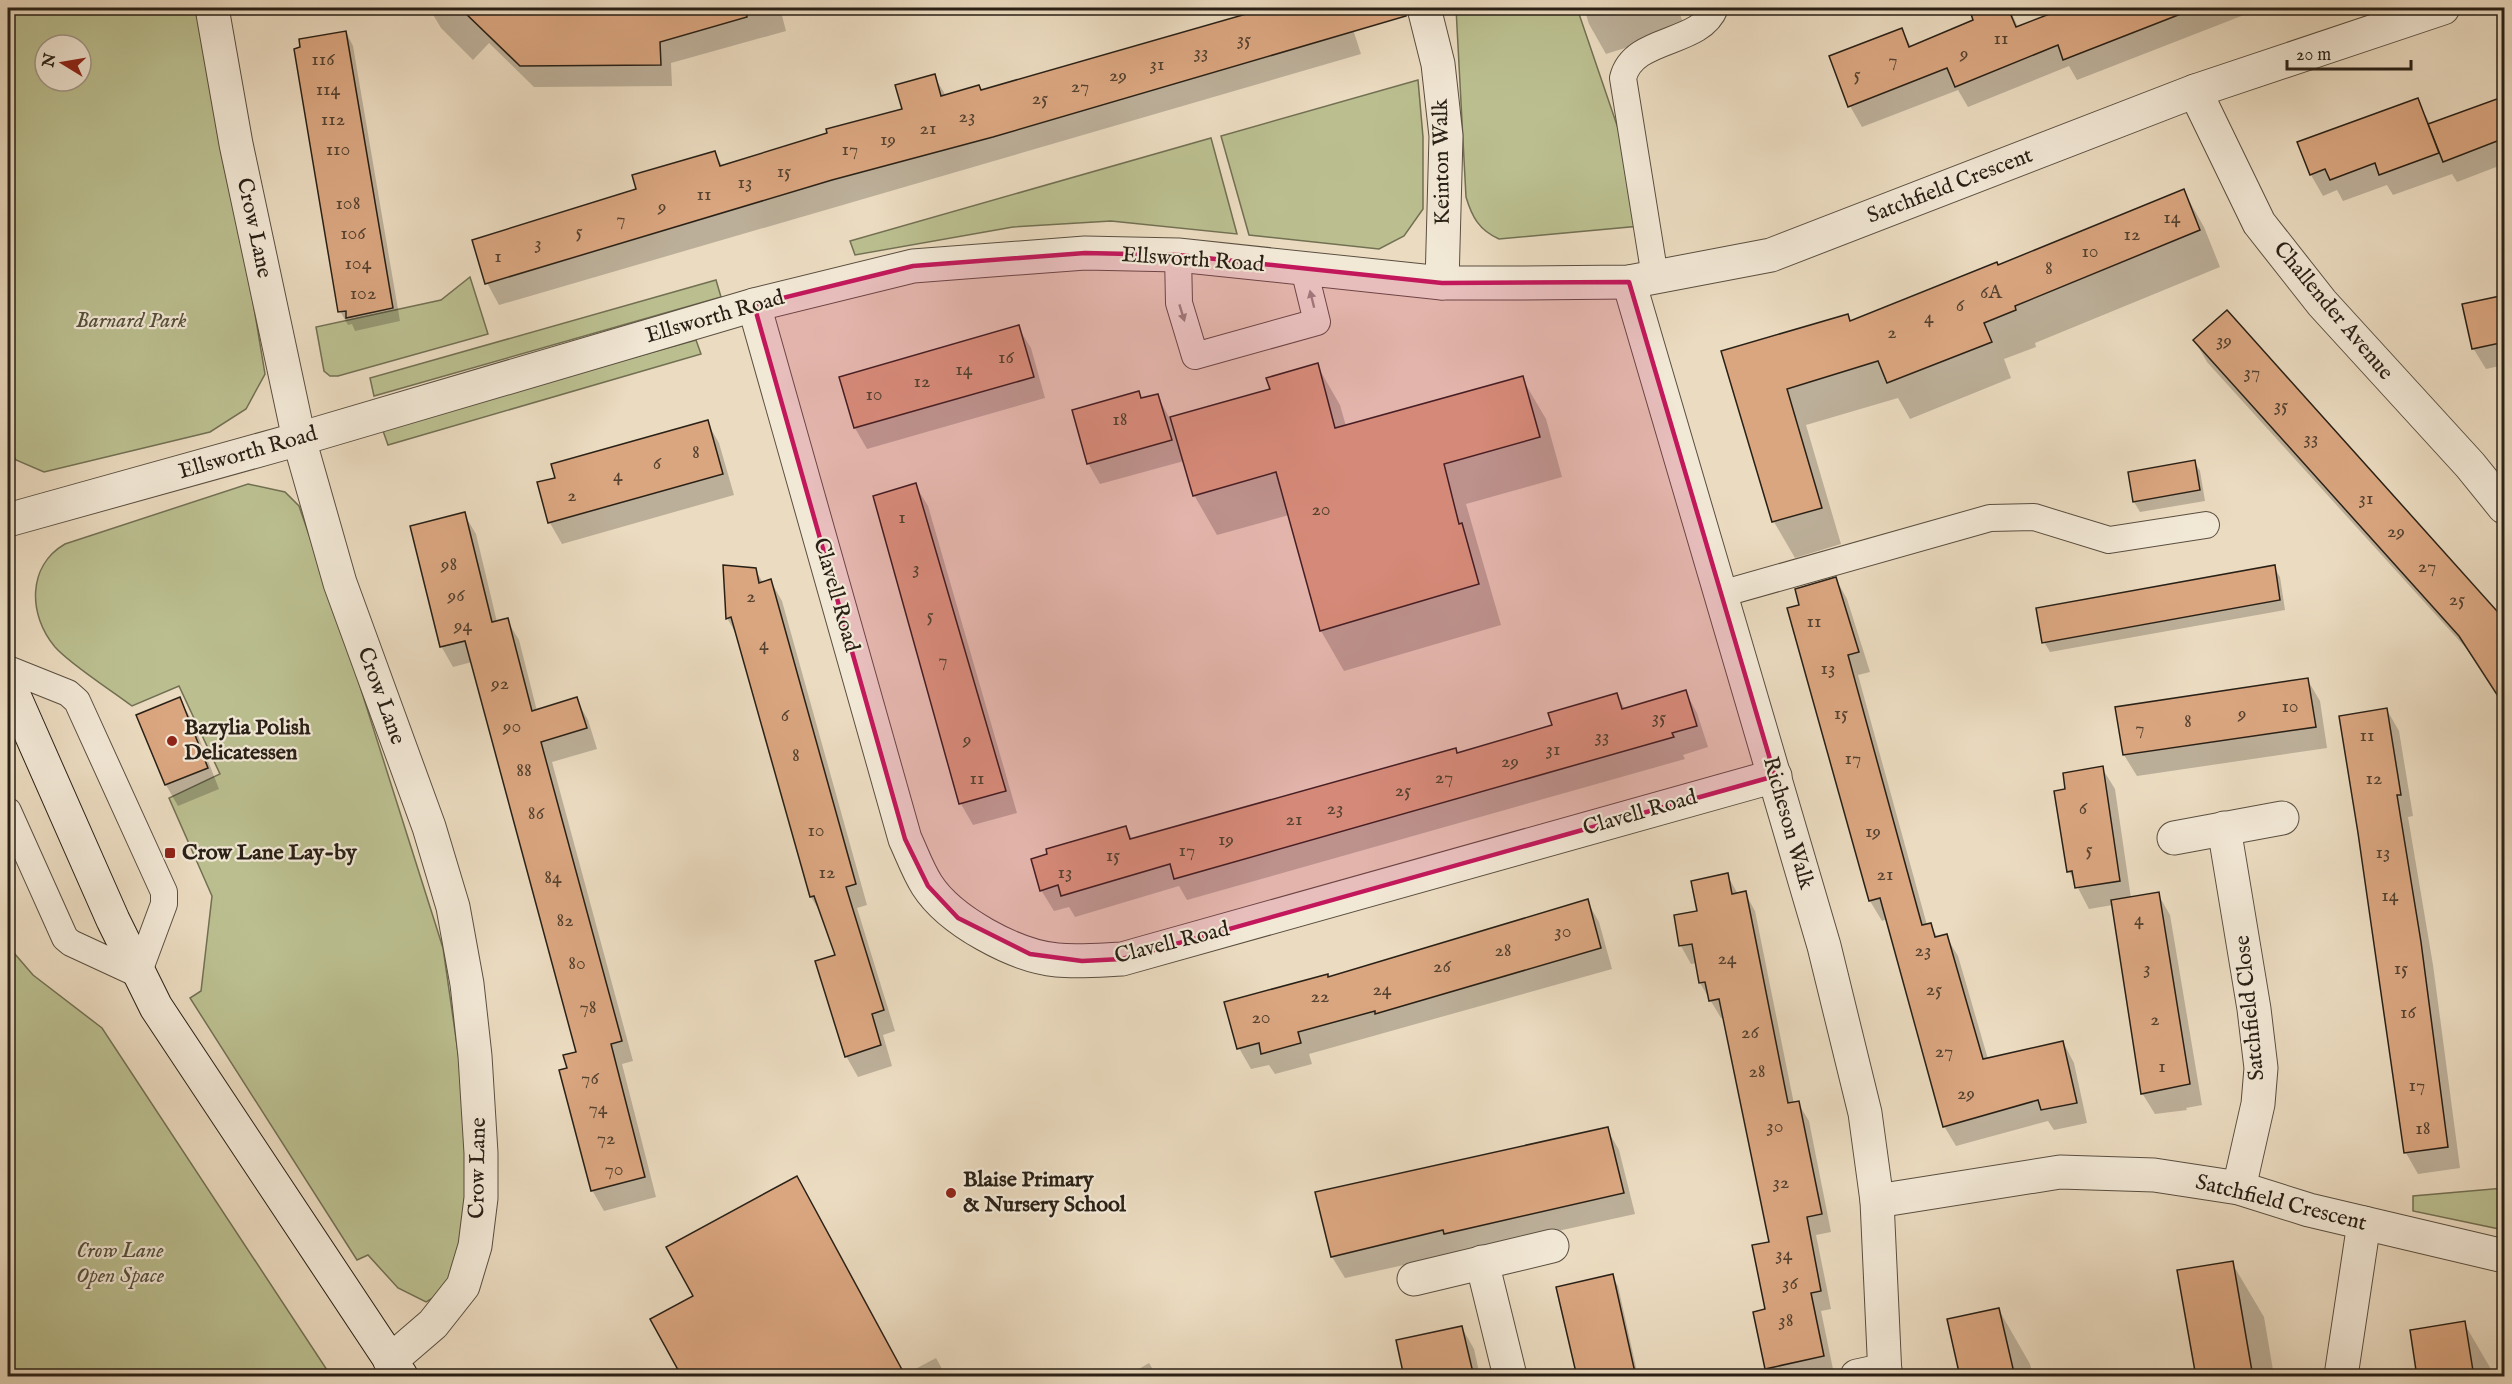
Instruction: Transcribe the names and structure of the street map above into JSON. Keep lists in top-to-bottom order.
{
  "streets": {
    "street": [
      "Keinton Walk",
      "Satchfield Crescent",
      "Crow Lane",
      "Ellsworth Road",
      "Challender Avenue",
      "Clavell Road",
      "Richeson Walk",
      "Satchfield Close"
    ]
  },
  "crossings": [
    ["Keinton Walk", "Satchfield Crescent"],
    ["Keinton Walk", "Ellsworth Road"],
    ["Satchfield Crescent", "Ellsworth Road"],
    ["Satchfield Crescent", "Challender Avenue"],
    ["Satchfield Crescent", "Richeson Walk"],
    ["Satchfield Crescent", "Satchfield Close"],
    ["Crow Lane", "Ellsworth Road"],
    ["Ellsworth Road", "Clavell Road"],
    ["Clavell Road", "Richeson Walk"]
  ],
  "parks": ["Barnard Park", "Crow Lane Open Space"],
  "places": {
    "other": ["Bazylia Polish Delicatessen", "Blaise Primary & Nursery School"],
    "transit": ["Crow Lane Lay-by"]
  },
  "house_numbers": [
    "11",
    "35",
    "33",
    "9",
    "116",
    "7",
    "31",
    "5",
    "29",
    "27",
    "114",
    "25",
    "23",
    "112",
    "21",
    "19",
    "110",
    "17",
    "15",
    "13",
    "11",
    "108",
    "9",
    "14",
    "7",
    "5",
    "106",
    "12",
    "3",
    "10",
    "1",
    "104",
    "8",
    "6A",
    "102",
    "6",
    "4",
    "2",
    "39",
    "16",
    "14",
    "37",
    "12",
    "10",
    "35",
    "18",
    "33",
    "8",
    "6",
    "4",
    "2",
    "31",
    "20",
    "1",
    "29",
    "98",
    "27",
    "3",
    "96",
    "2",
    "25",
    "5",
    "11",
    "94",
    "4",
    "7",
    "13",
    "92",
    "10",
    "15",
    "9",
    "6",
    "35",
    "8",
    "90",
    "7",
    "11",
    "33",
    "9",
    "31",
    "8",
    "17",
    "29",
    "88",
    "27",
    "11",
    "12",
    "25",
    "23",
    "6",
    "86",
    "21",
    "10",
    "19",
    "19",
    "5",
    "17",
    "13",
    "15",
    "12",
    "13",
    "21",
    "84",
    "14",
    "4",
    "82",
    "30",
    "28",
    "23",
    "24",
    "80",
    "26",
    "3",
    "15",
    "24",
    "25",
    "22",
    "78",
    "16",
    "20",
    "2",
    "26",
    "27",
    "1",
    "28",
    "76",
    "17",
    "29",
    "74",
    "30",
    "18",
    "72",
    "70",
    "32",
    "34",
    "36",
    "38"
  ],
  "scale_bar": "20 m",
  "north": "left"
}
